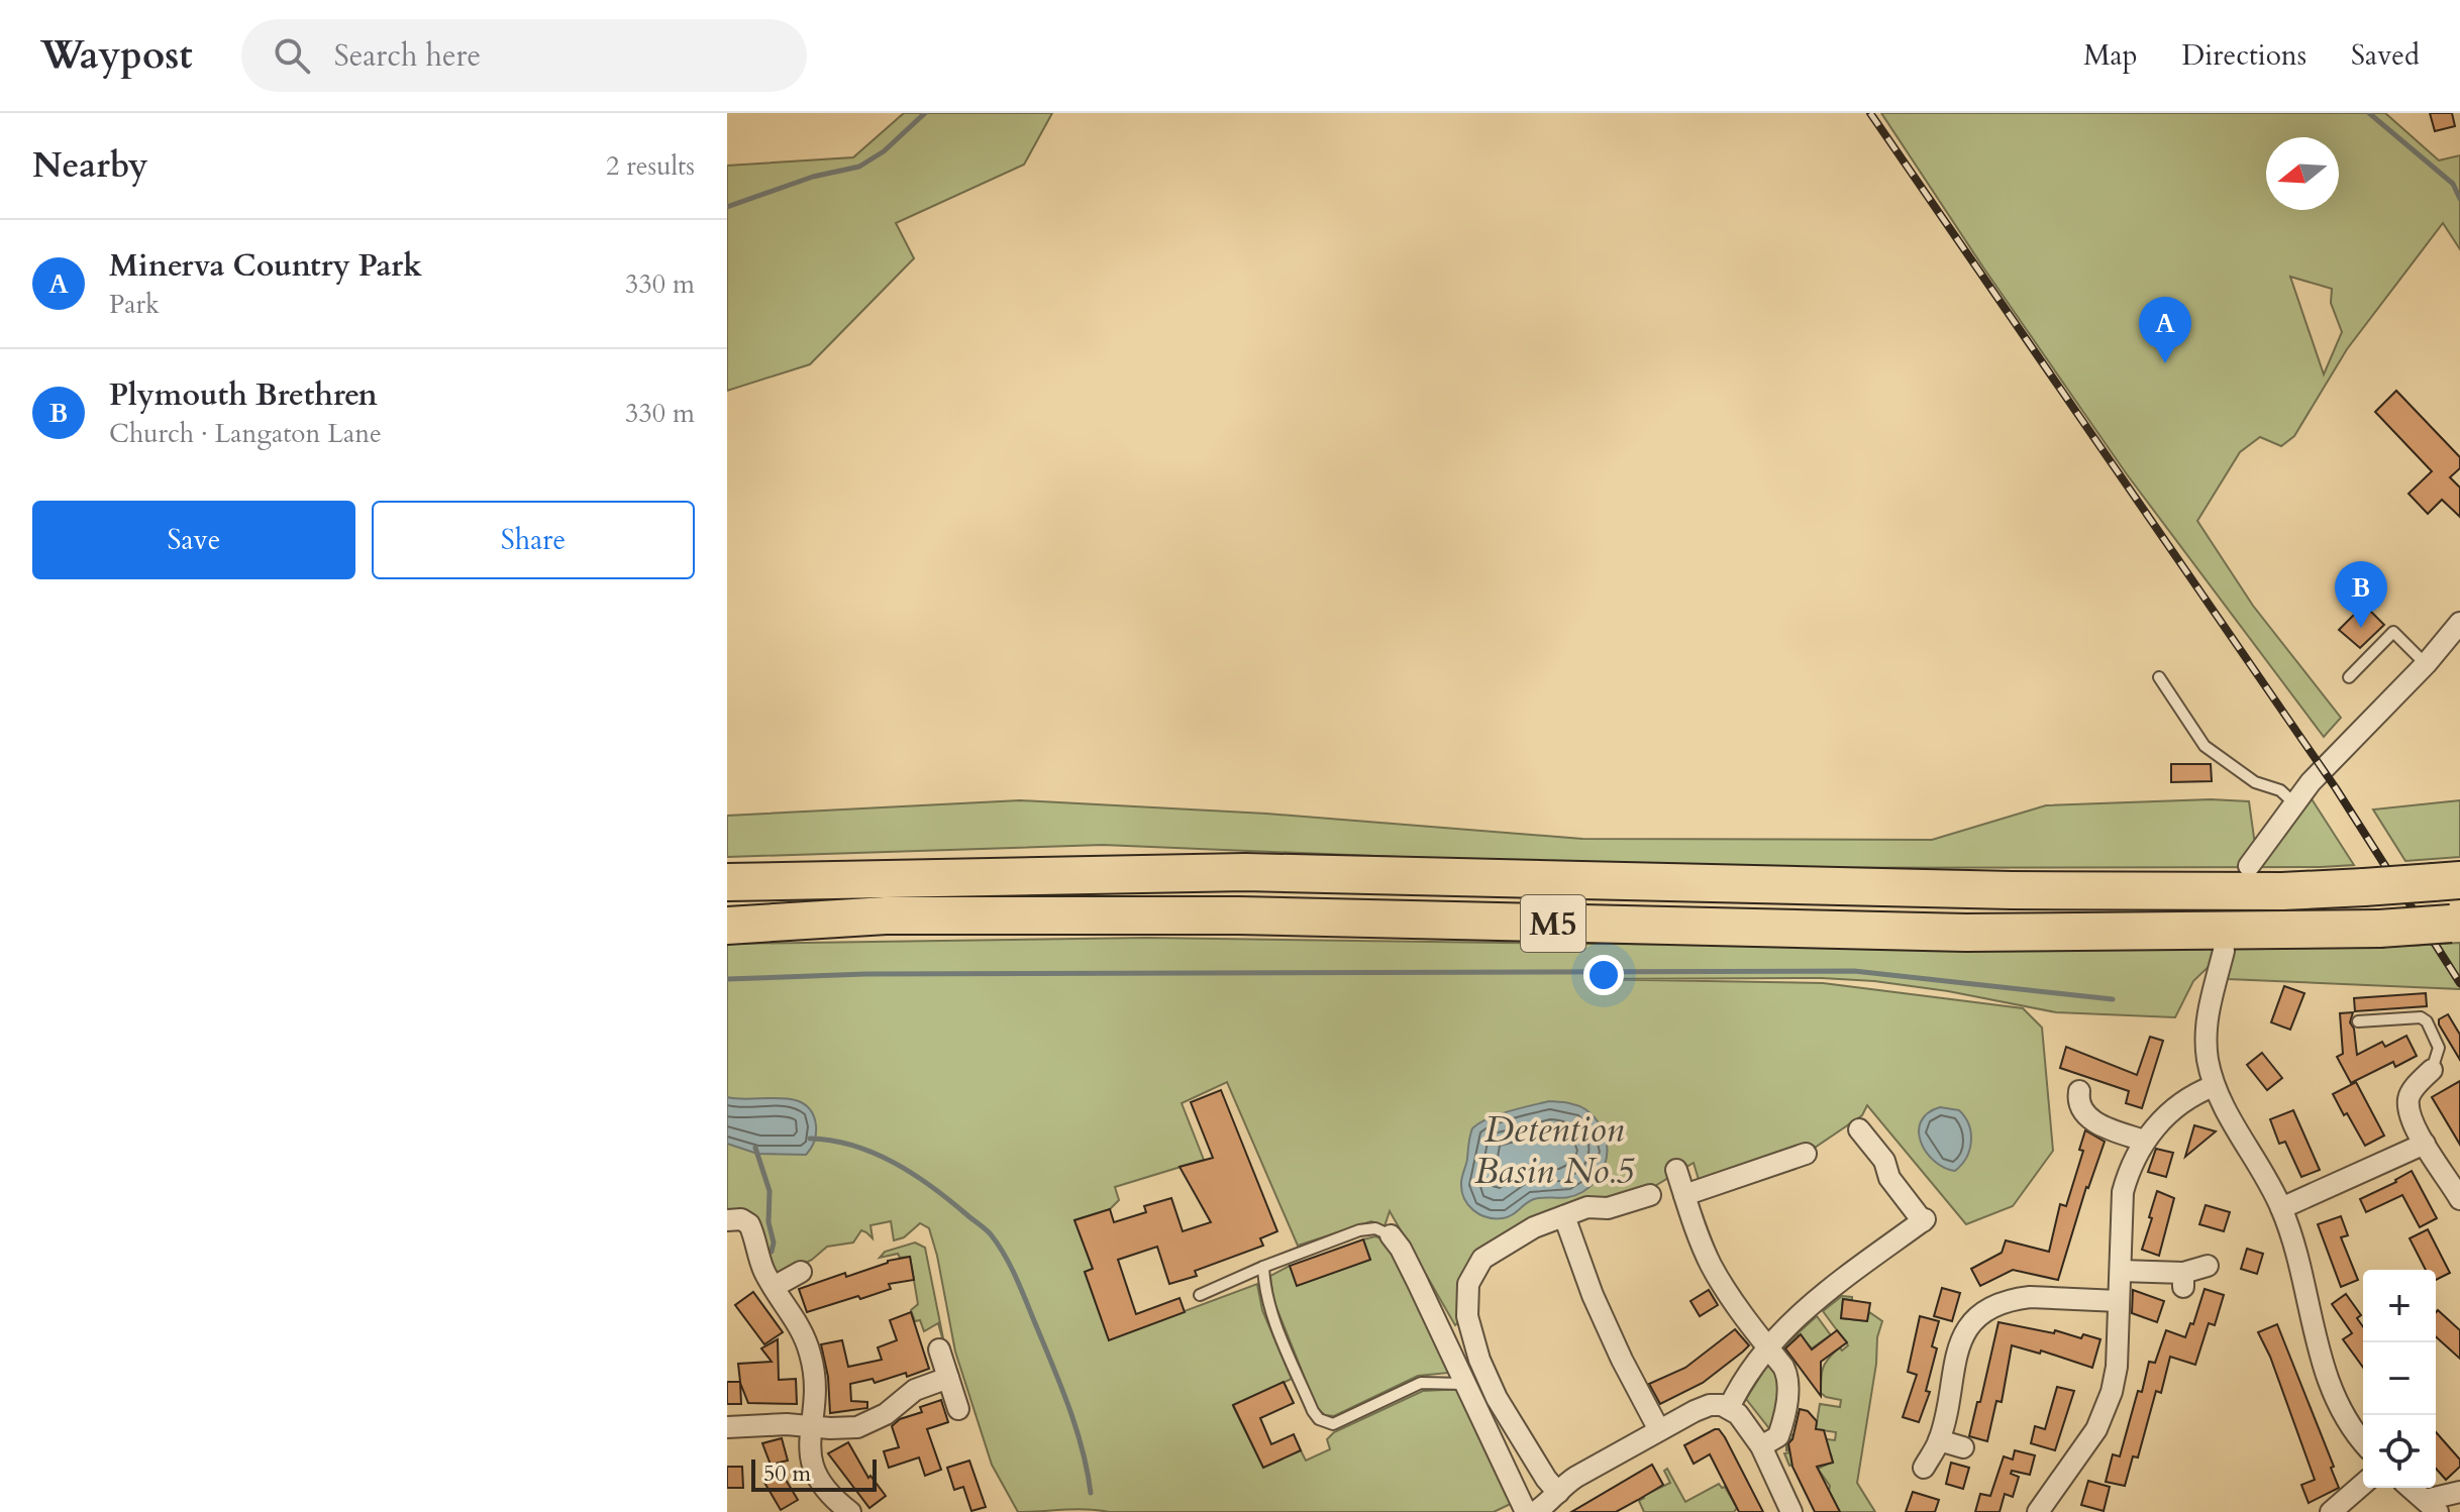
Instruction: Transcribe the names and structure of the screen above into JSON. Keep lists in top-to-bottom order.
{
  "streets": {
    "highway": ["M5"]
  },
  "water": ["Detention Basin No.5"],
  "scale_bar": "50 m",
  "north": "left",
  "page": {
    "header": "Waypost",
    "search": "Search here",
    "nav": ["Map", "Directions", "Saved"],
    "heading": ["Nearby", "2 results"],
    "list": [
      {
        "mark": "A",
        "name": "Minerva Country Park",
        "note": "Park",
        "value": "330 m"
      },
      {
        "mark": "B",
        "name": "Plymouth Brethren",
        "note": "Church · Langaton Lane",
        "value": "330 m"
      }
    ],
    "pins": ["A", "B"],
    "buttons": ["Save", "Share"],
    "map_buttons": ["+", "−"],
    "scale": "50 m"
  }
}
